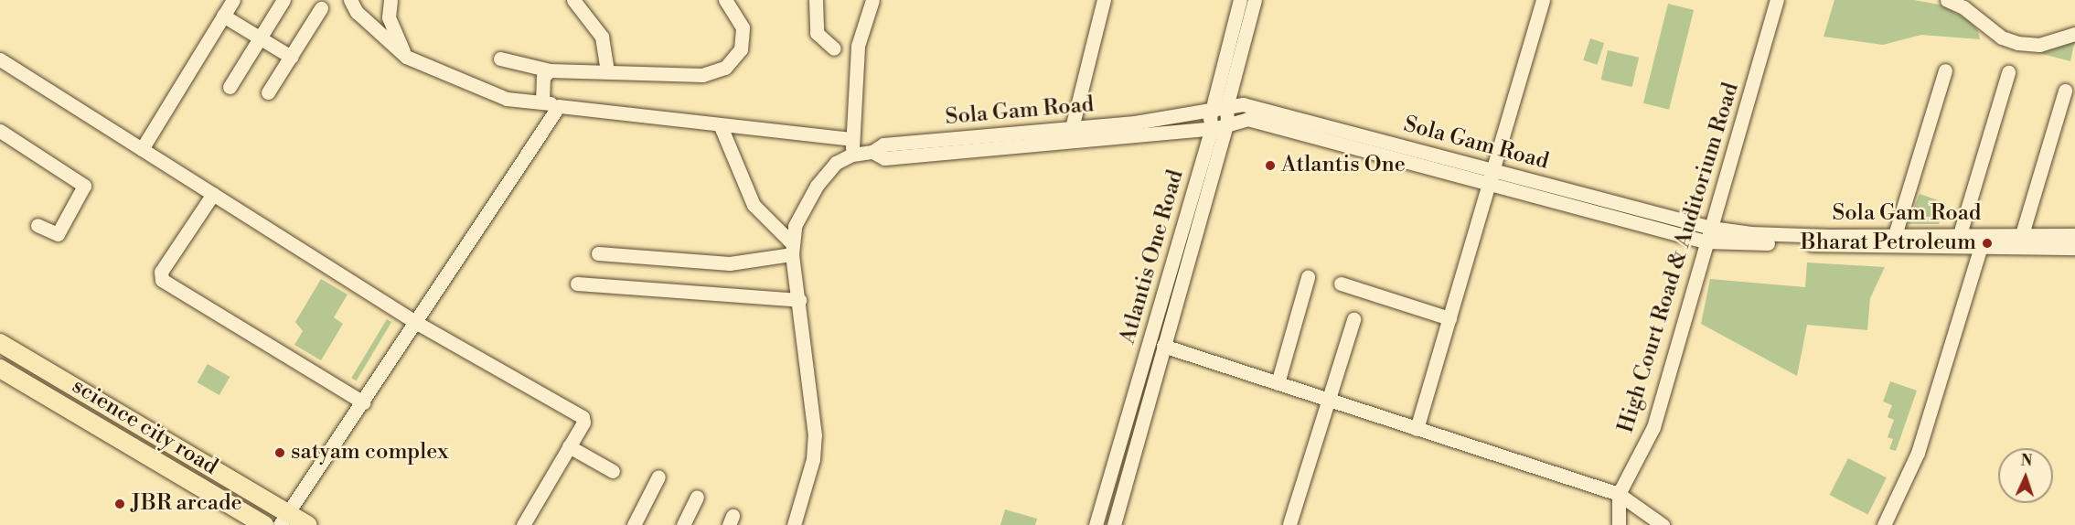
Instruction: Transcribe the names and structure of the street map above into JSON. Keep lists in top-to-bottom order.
{
  "streets": {
    "main road": ["science city road"],
    "street": ["Sola Gam Road", "Atlantis One Road", "High Court Road & Auditorium Road"]
  },
  "crossings": [
    ["Sola Gam Road", "Atlantis One Road"],
    ["Sola Gam Road", "High Court Road & Auditorium Road"]
  ],
  "places": [
    "Atlantis One",
    "Bharat Petroleum",
    "satyam complex",
    "JBR arcade"
  ],
  "north": "top"
}
